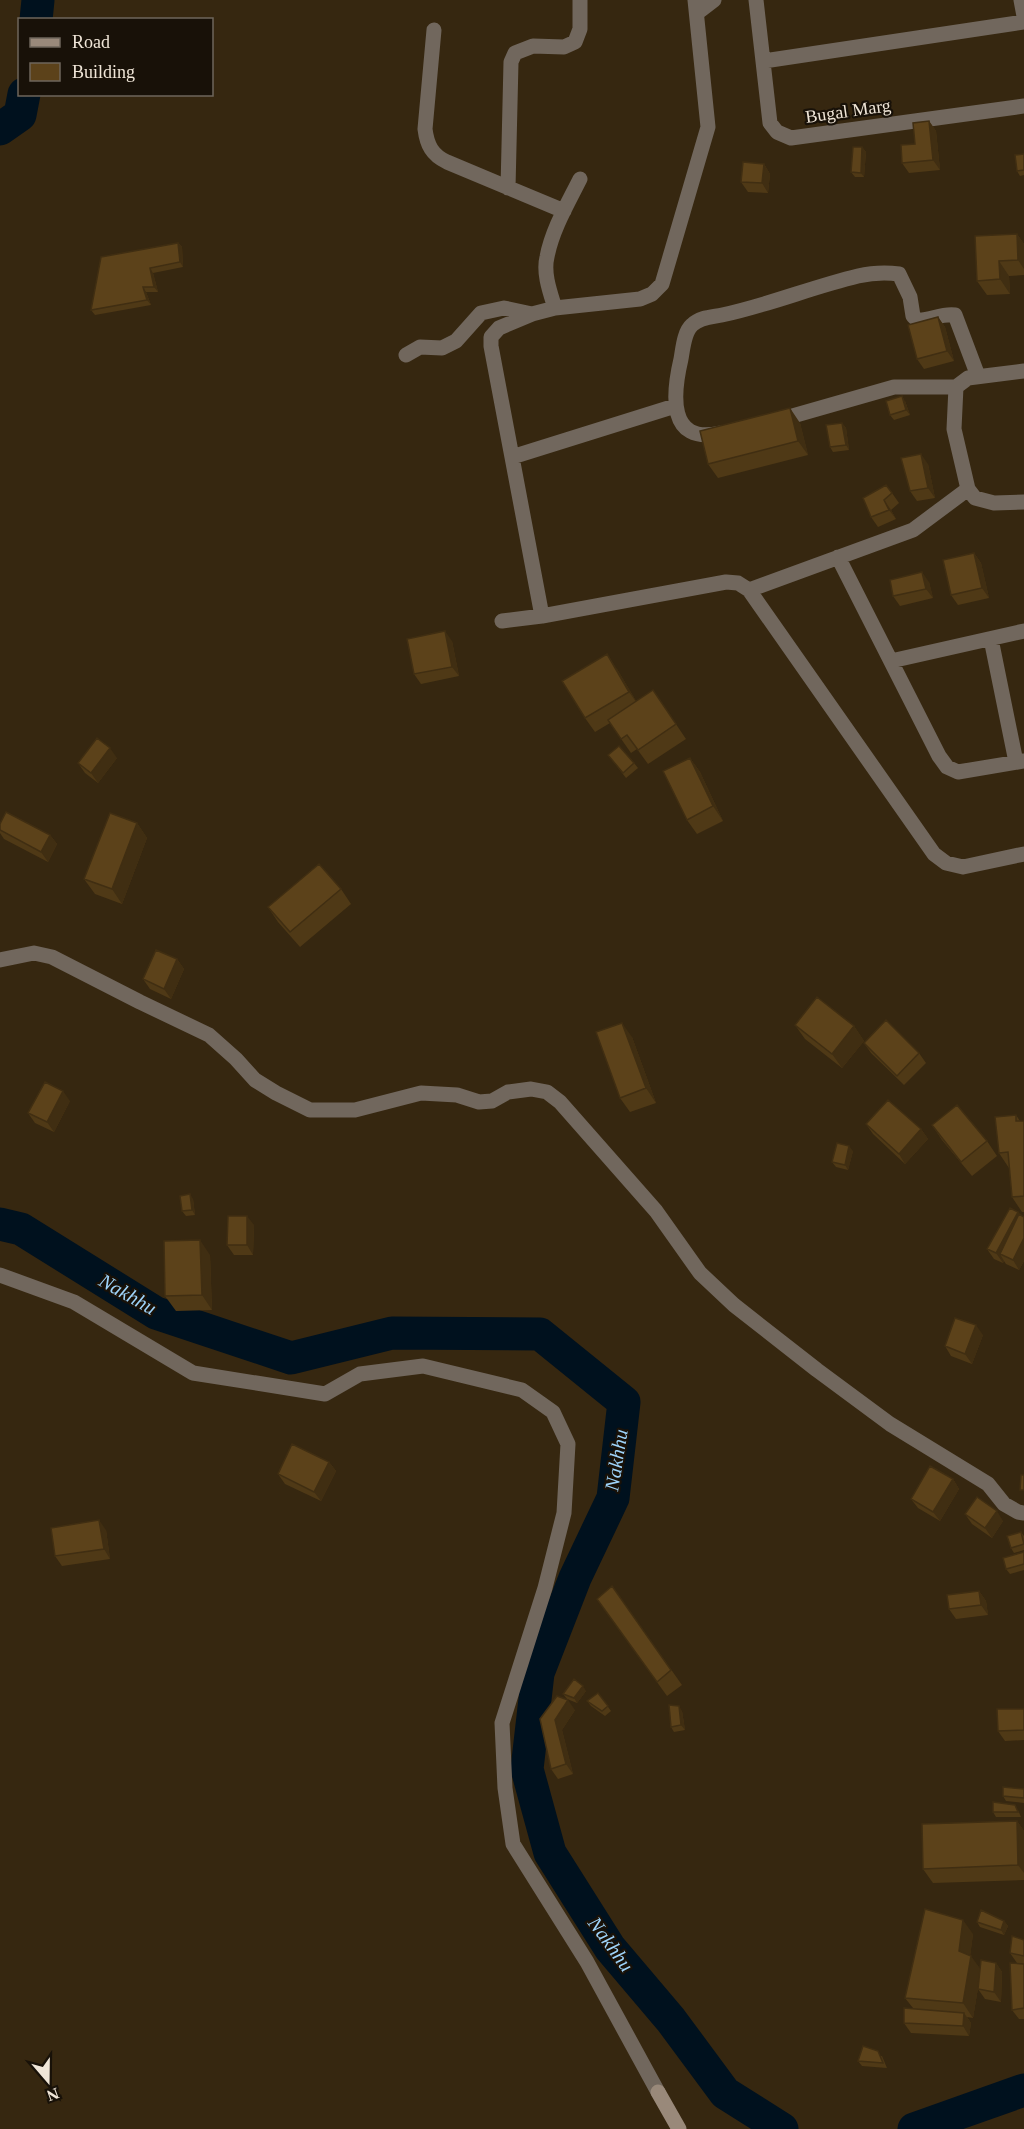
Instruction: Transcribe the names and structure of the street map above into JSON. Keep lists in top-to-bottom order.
{
  "streets": {
    "street": ["Bugal Marg"]
  },
  "water": ["Nakhhu"],
  "legend": ["Road", "Building"],
  "north": "bottom"
}
